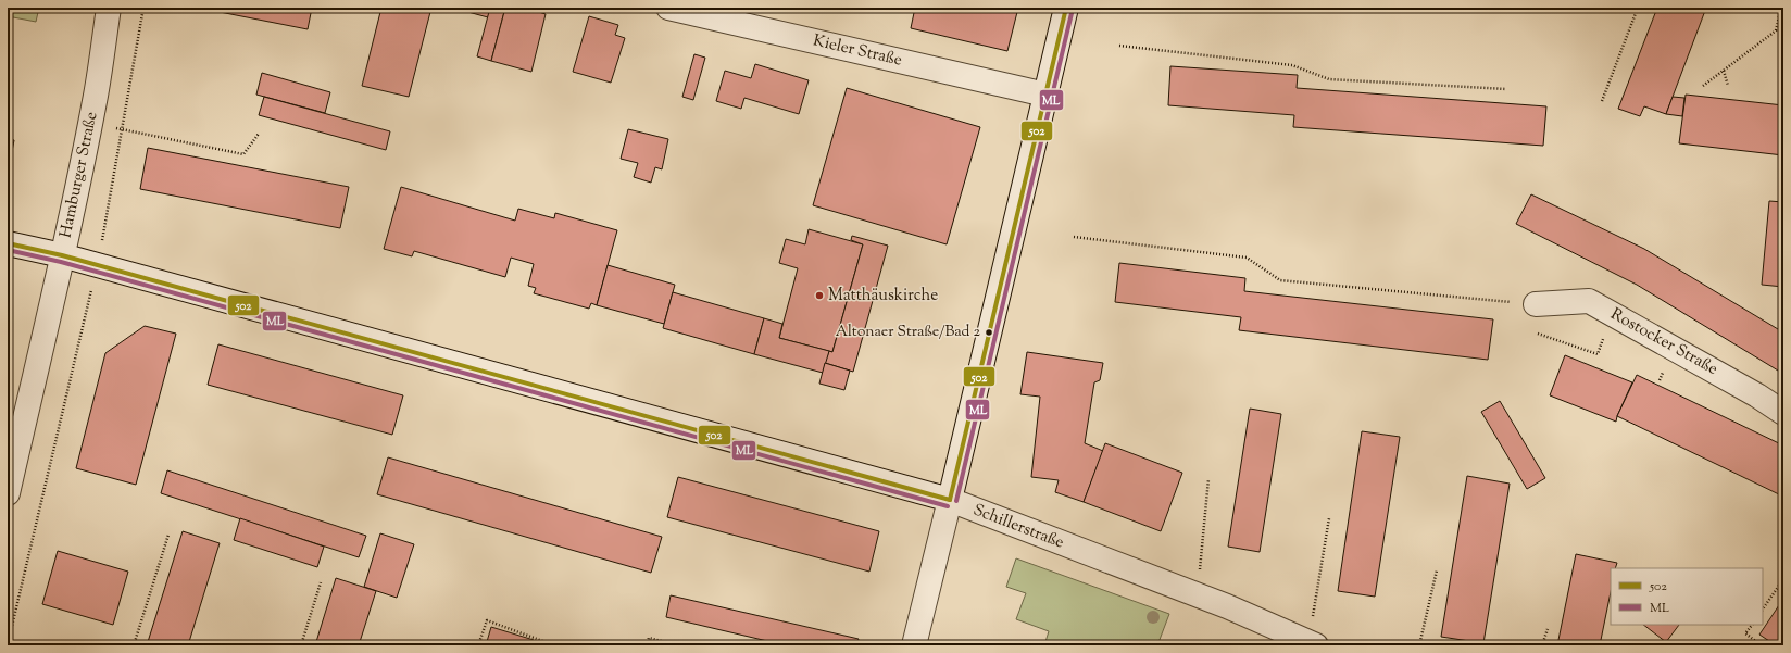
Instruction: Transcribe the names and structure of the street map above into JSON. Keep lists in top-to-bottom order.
{
  "streets": {
    "street": [
      "Kieler Straße",
      "Hamburger Straße",
      "Rostocker Straße",
      "Schillerstraße"
    ]
  },
  "crossings": [
    ["Hamburger Straße", "Schillerstraße"]
  ],
  "places": ["Matthäuskirche", "Altonaer Straße/Bad 2"],
  "lines": ["transit line 502", "transit line ML"],
  "legend": ["502", "ML"]
}
